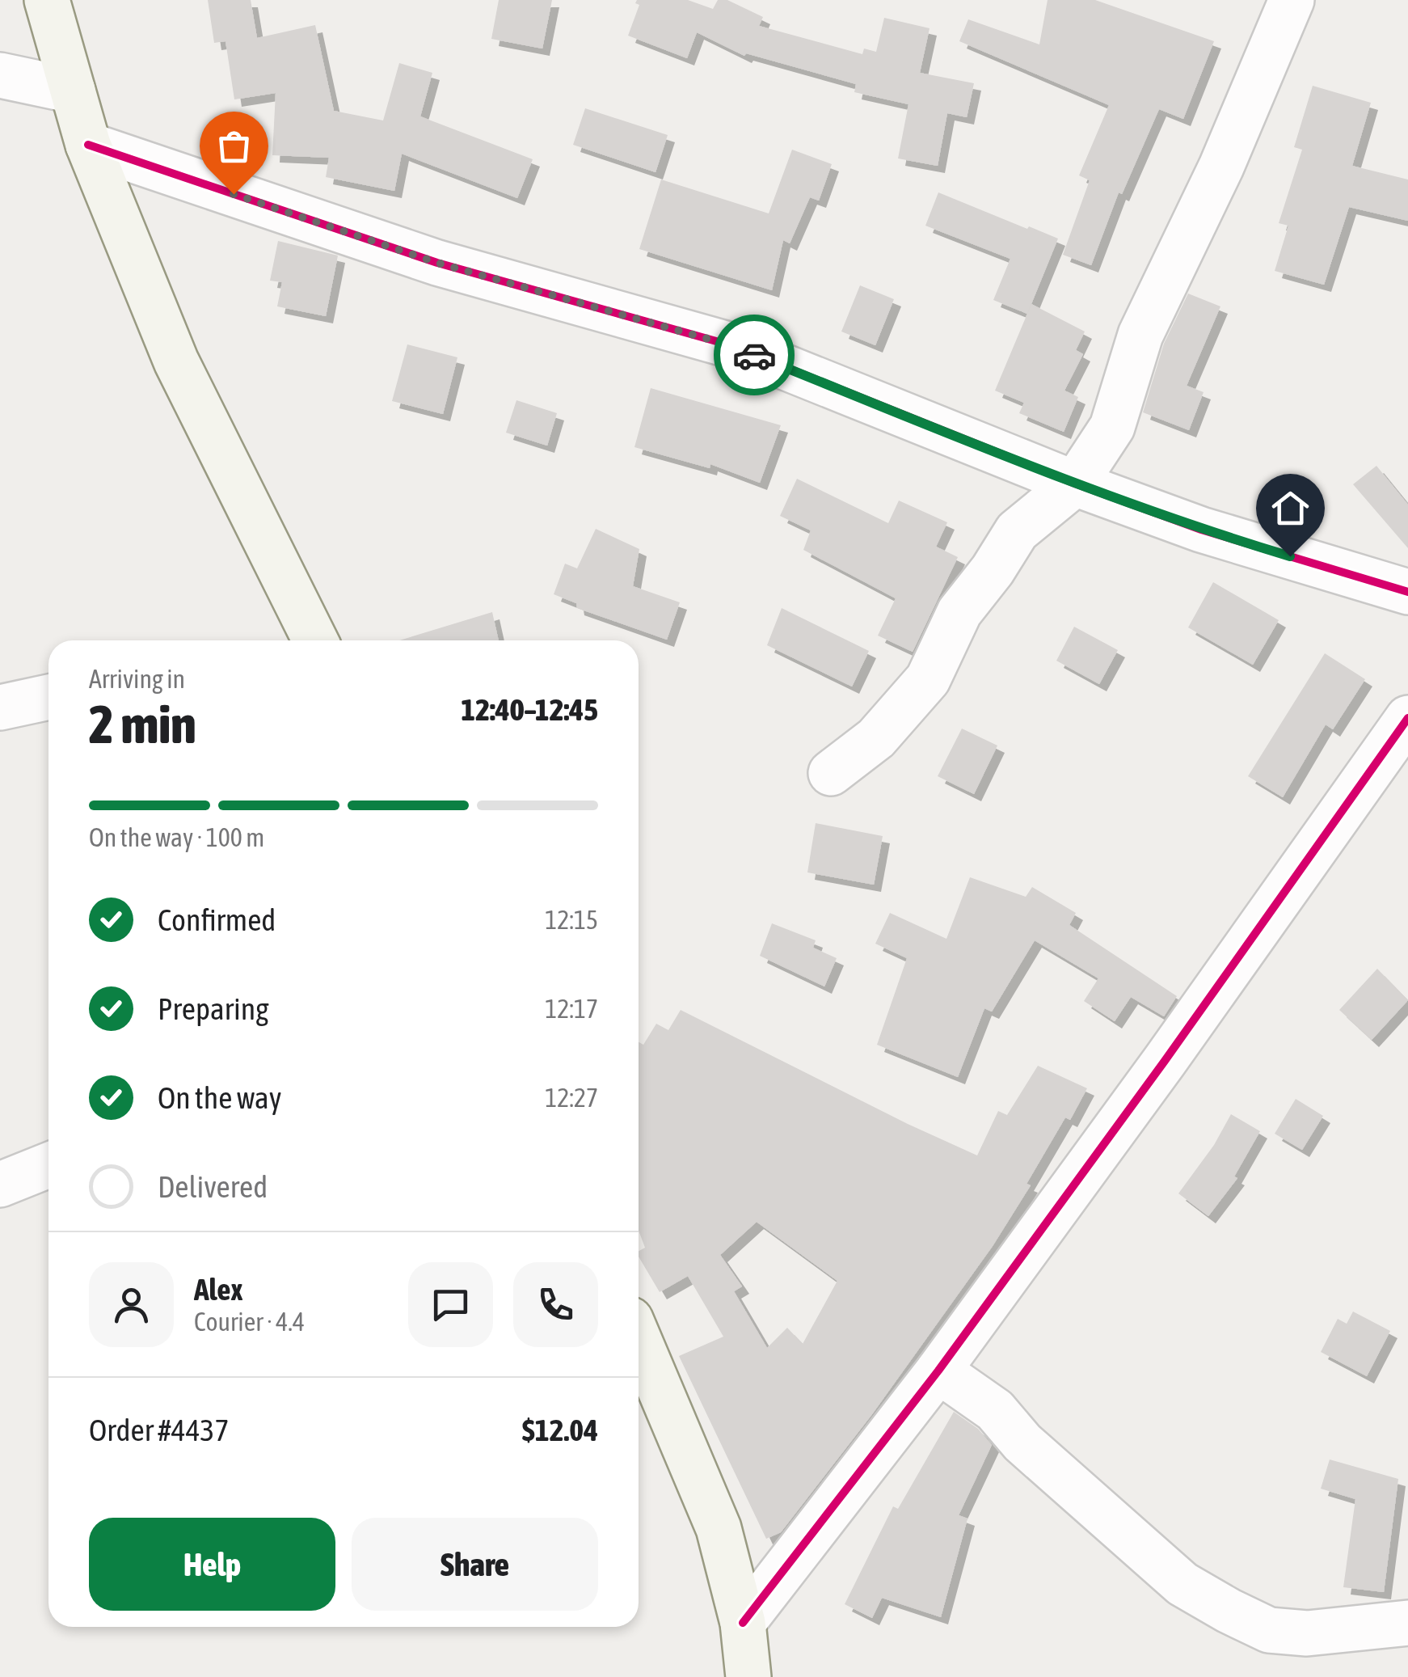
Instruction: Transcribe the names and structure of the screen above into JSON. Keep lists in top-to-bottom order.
{
  "page": {
    "heading": ["2 min", "Arriving in", "12:40–12:45"],
    "panel": [
      "Alex",
      "Courier · 4.4",
      "Order #4437",
      "$12.04"
    ],
    "bar": "On the way · 100 m",
    "list": [
      ["Confirmed", "12:15"],
      ["Preparing", "12:17"],
      ["On the way", "12:27"],
      "Delivered"
    ],
    "buttons": ["Help", "Share"]
  }
}
